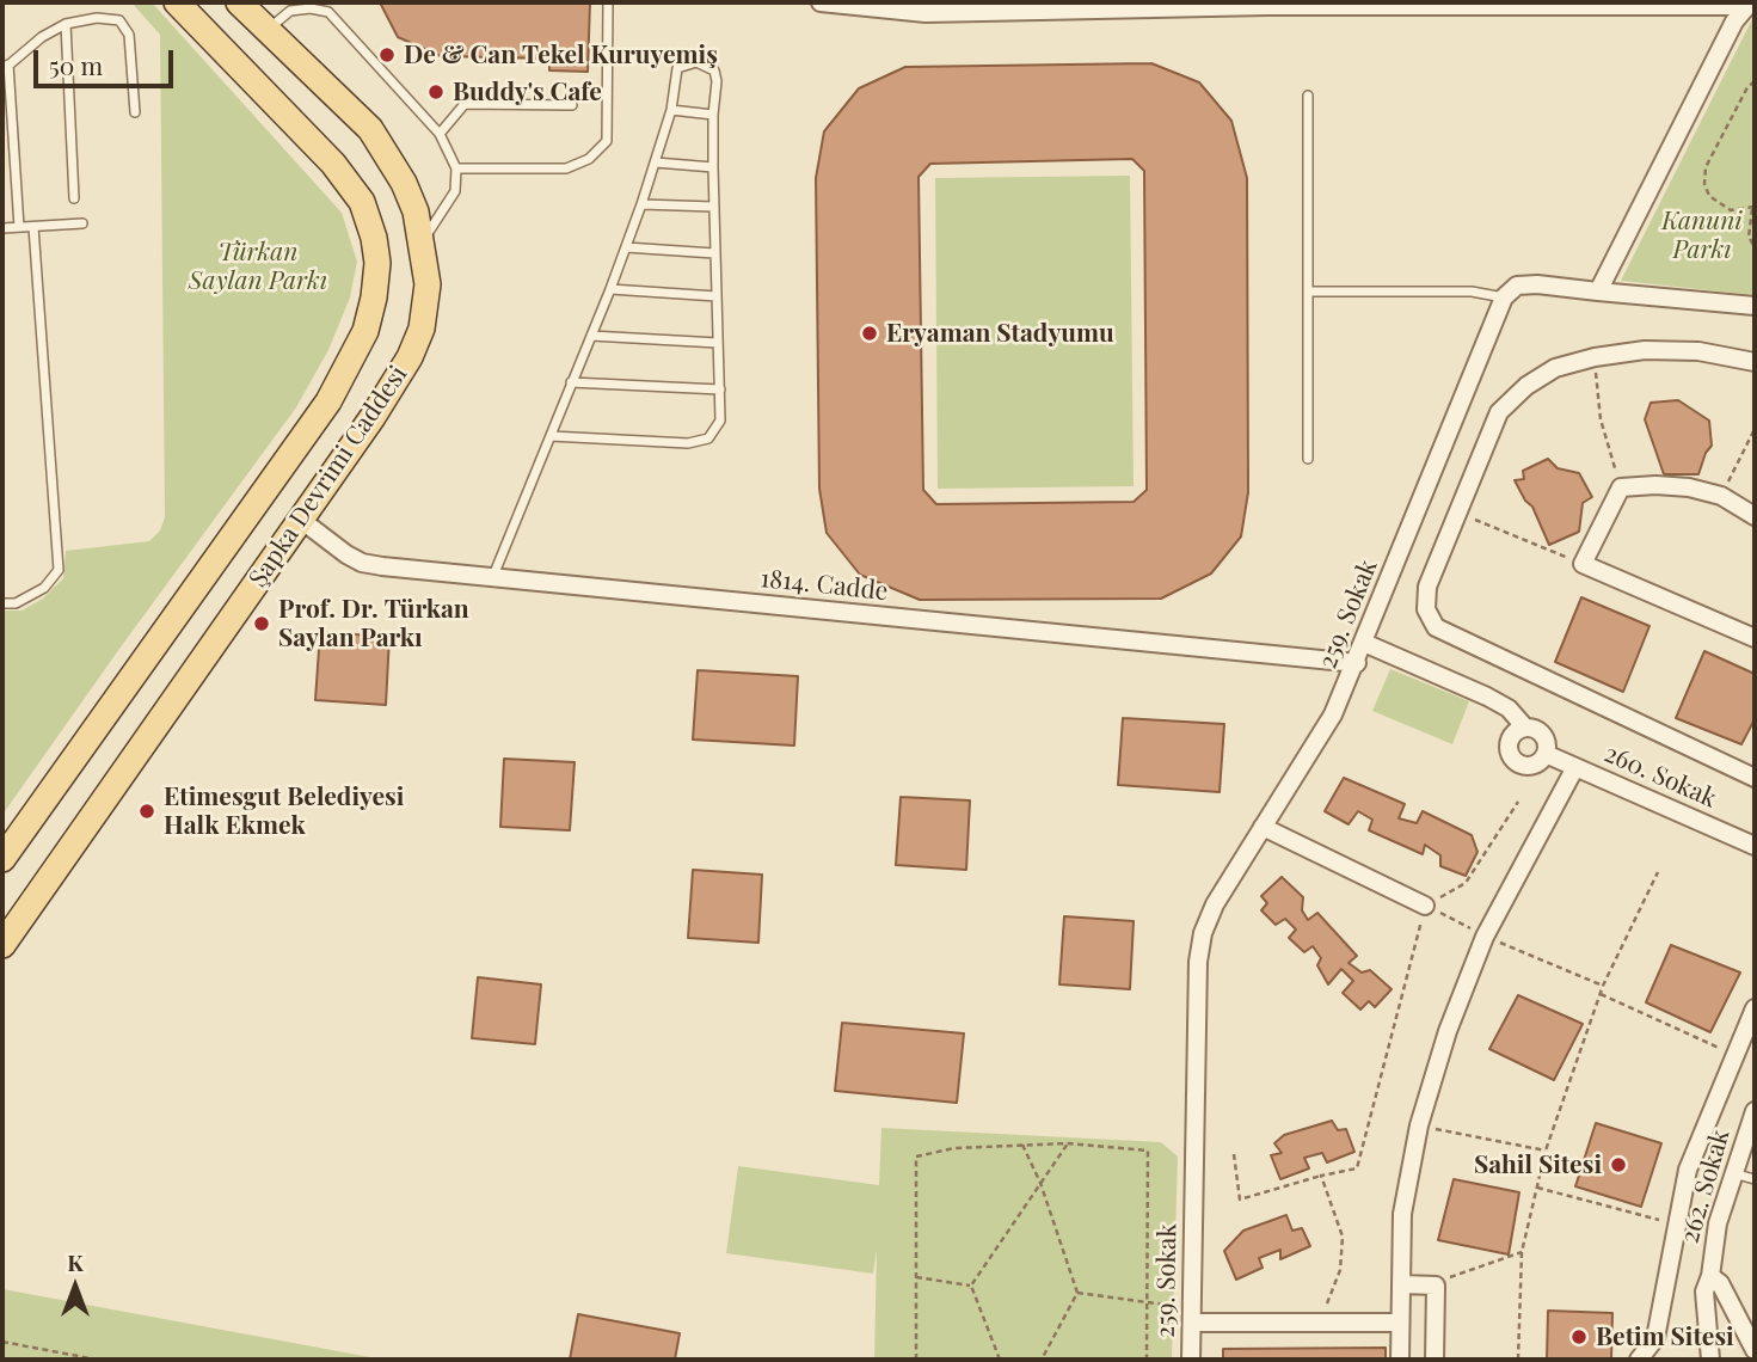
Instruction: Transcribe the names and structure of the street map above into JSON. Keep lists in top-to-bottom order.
{
  "streets": {
    "main road": ["Şapka Devrimi Caddesi"],
    "street": [
      "1814. Cadde",
      "259. Sokak",
      "260. Sokak",
      "262. Sokak"
    ]
  },
  "crossings": [
    ["Şapka Devrimi Caddesi", "1814. Cadde"],
    ["1814. Cadde", "259. Sokak"],
    ["259. Sokak", "260. Sokak"]
  ],
  "parks": ["Kanuni Parkı", "Türkan Saylan Parkı"],
  "places": [
    "De & Can Tekel Kuruyemiş",
    "Buddy's Cafe",
    "Eryaman Stadyumu",
    "Prof. Dr. Türkan Saylan Parkı",
    "Etimesgut Belediyesi Halk Ekmek",
    "Sahil Sitesi",
    "Betim Sitesi"
  ],
  "scale_bar": "50 m",
  "north": "top"
}
